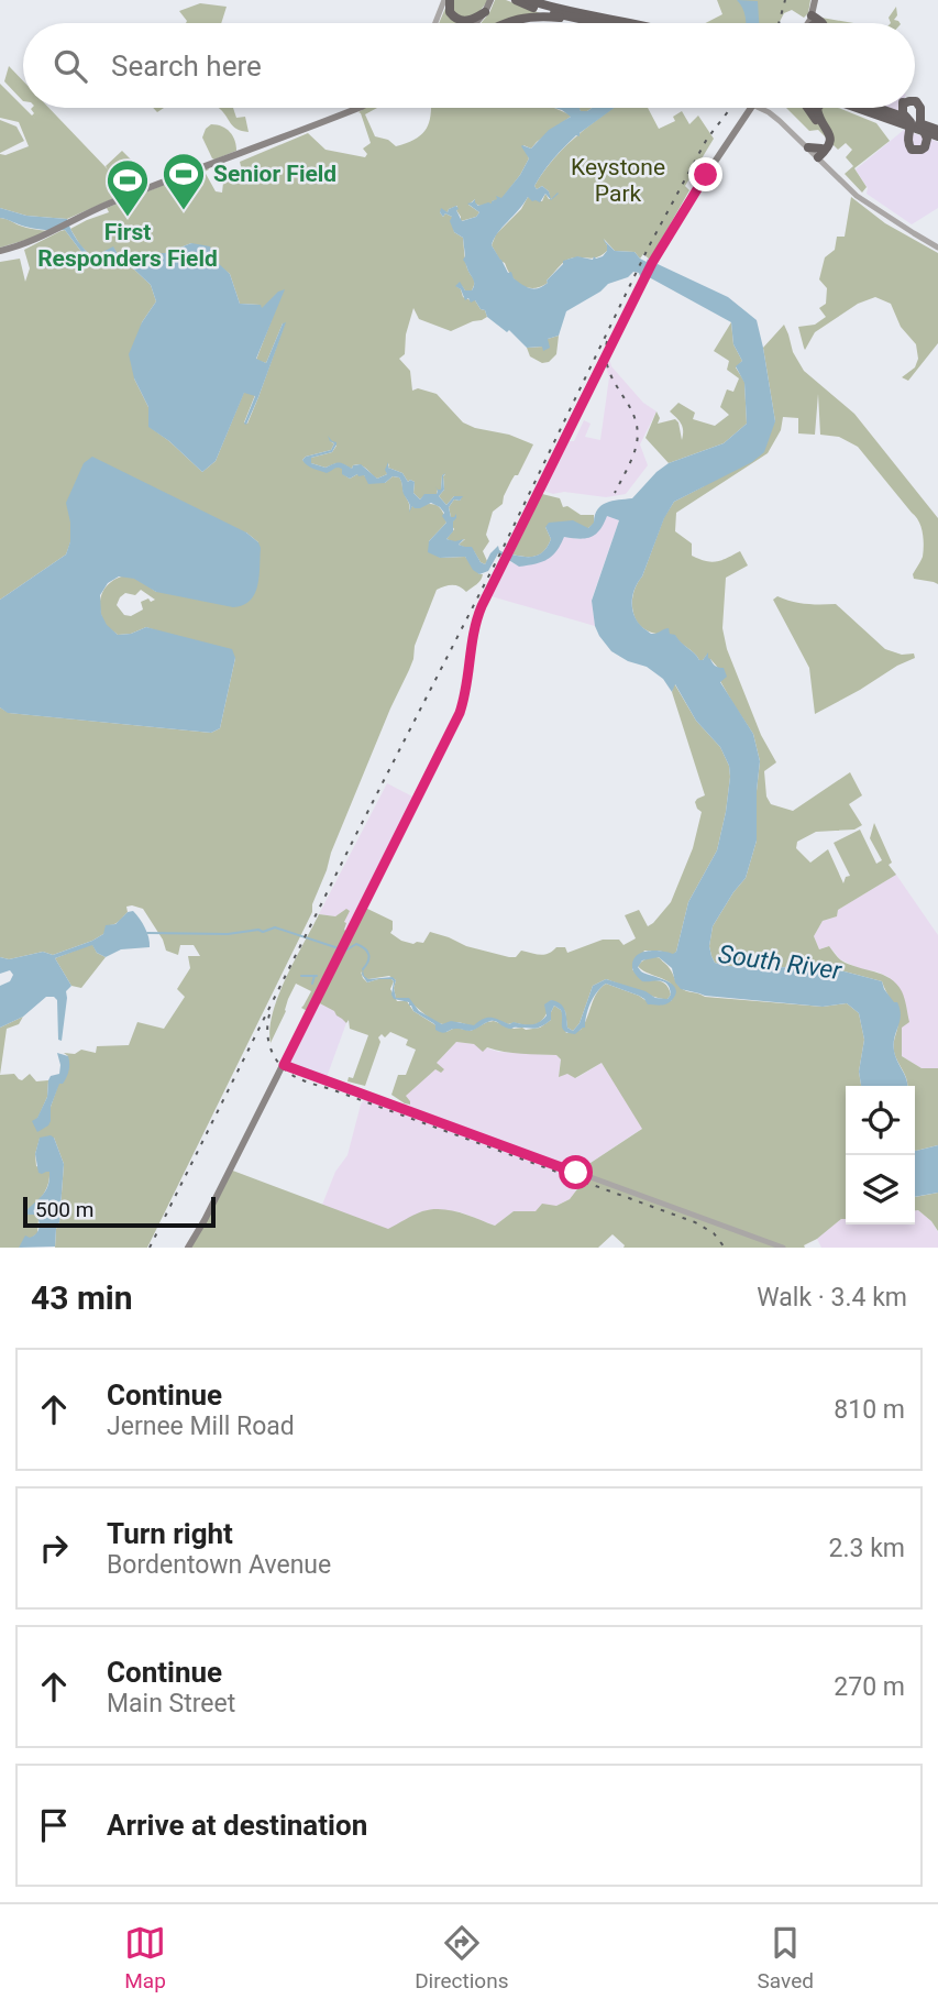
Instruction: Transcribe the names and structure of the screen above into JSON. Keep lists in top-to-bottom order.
{
  "water": ["South River"],
  "parks": ["Keystone Park"],
  "places": {
    "sports": ["Senior Field", "First Responders Field"]
  },
  "scale_bar": "500 m",
  "page": {
    "search": "Search here",
    "scale": "500 m",
    "heading": ["43 min", "Walk · 3.4 km"],
    "list": [
      ["Continue", "Jernee Mill Road", "810 m"],
      ["Turn right", "Bordentown Avenue", "2.3 km"],
      ["Continue", "Main Street", "270 m"],
      "Arrive at destination"
    ],
    "nav": ["Map", "Directions", "Saved"]
  }
}
